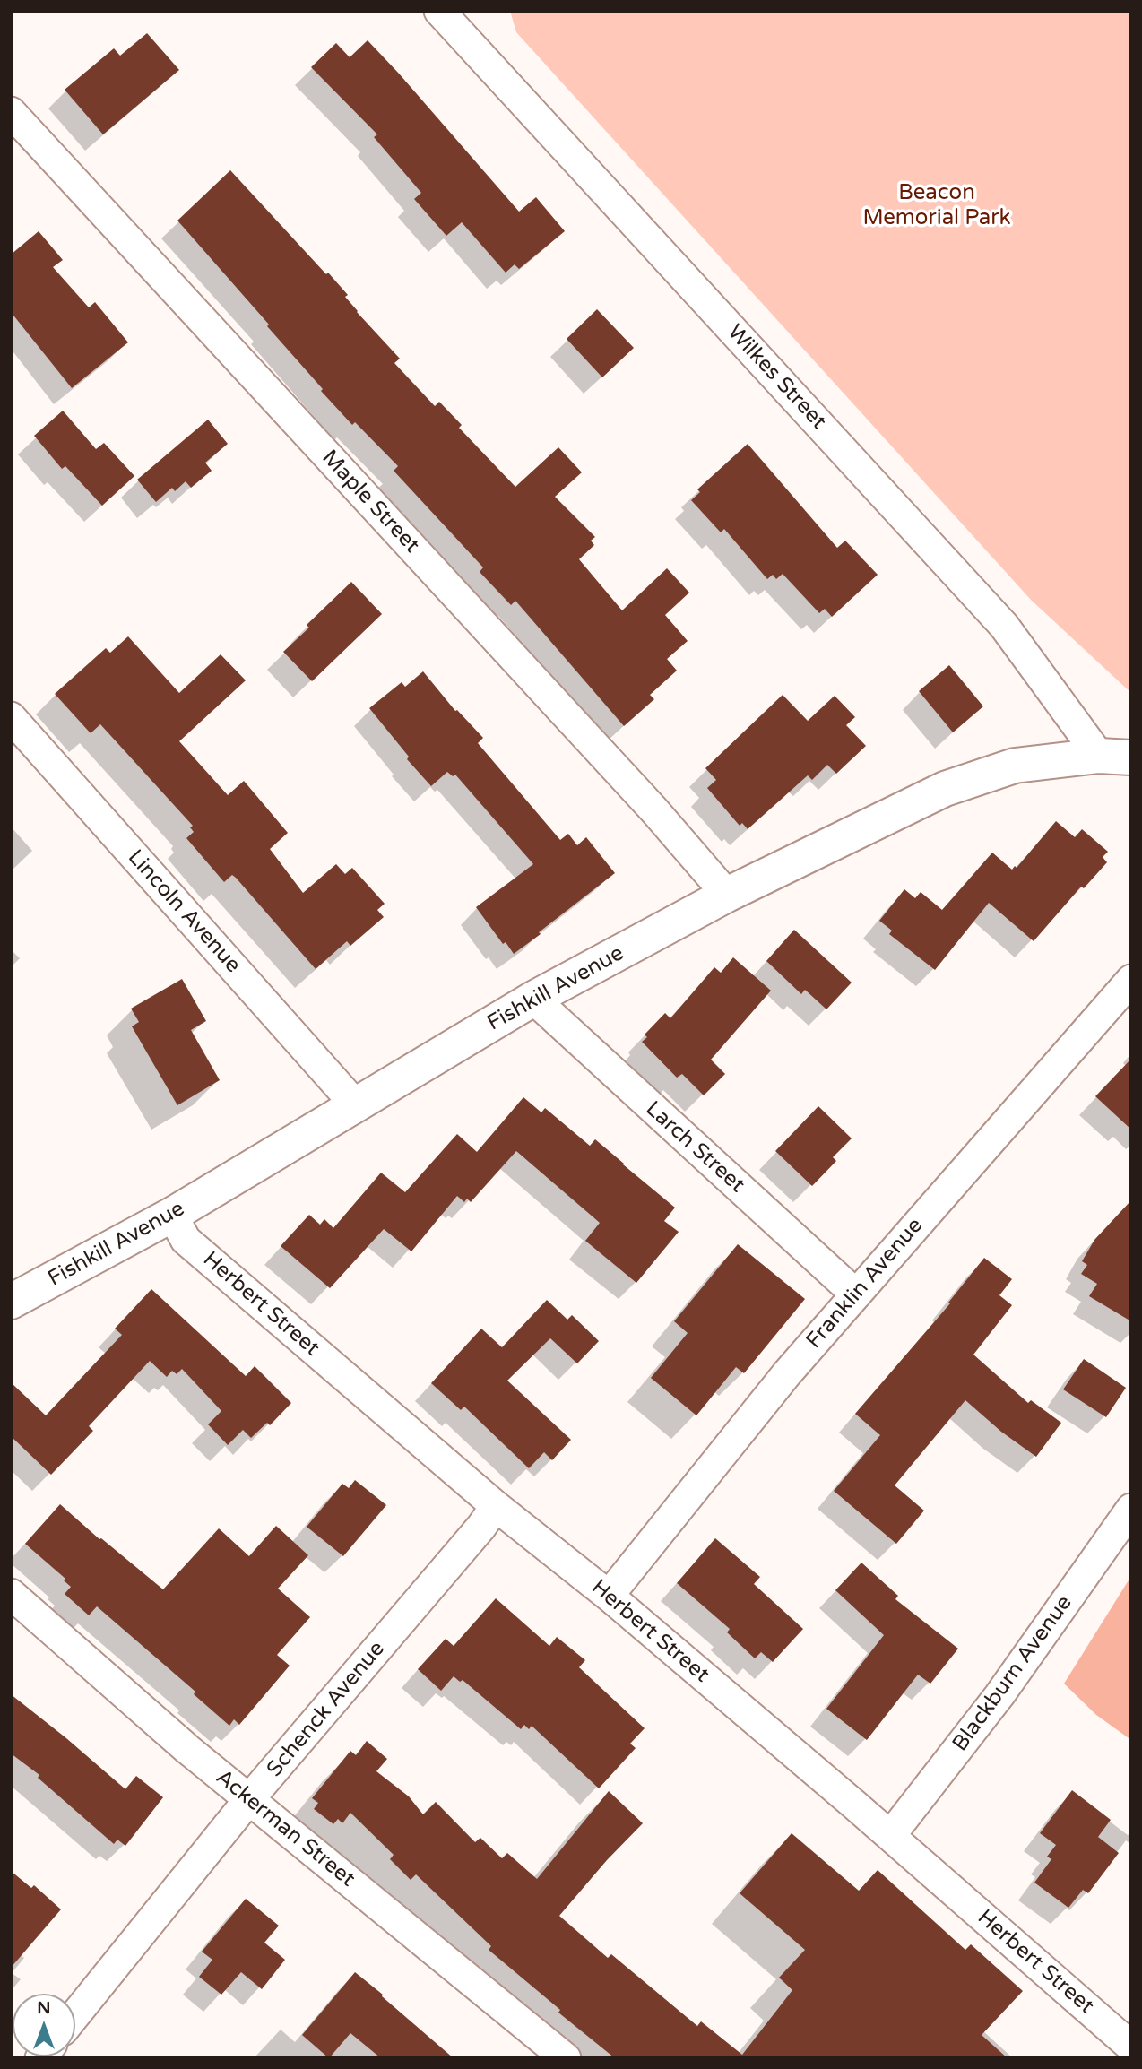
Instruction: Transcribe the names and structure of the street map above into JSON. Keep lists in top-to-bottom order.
{
  "streets": {
    "main road": ["Fishkill Avenue"],
    "street": [
      "Wilkes Street",
      "Maple Street",
      "Lincoln Avenue",
      "Larch Street",
      "Franklin Avenue",
      "Herbert Street",
      "Blackburn Avenue",
      "Schenck Avenue",
      "Ackerman Street"
    ]
  },
  "crossings": [
    ["Wilkes Street", "Fishkill Avenue"],
    ["Maple Street", "Fishkill Avenue"],
    ["Lincoln Avenue", "Fishkill Avenue"],
    ["Fishkill Avenue", "Larch Street"],
    ["Fishkill Avenue", "Herbert Street"],
    ["Larch Street", "Franklin Avenue"],
    ["Franklin Avenue", "Herbert Street"],
    ["Herbert Street", "Blackburn Avenue"],
    ["Herbert Street", "Schenck Avenue"],
    ["Schenck Avenue", "Ackerman Street"]
  ],
  "parks": ["Beacon Memorial Park"],
  "north": "top"
}
